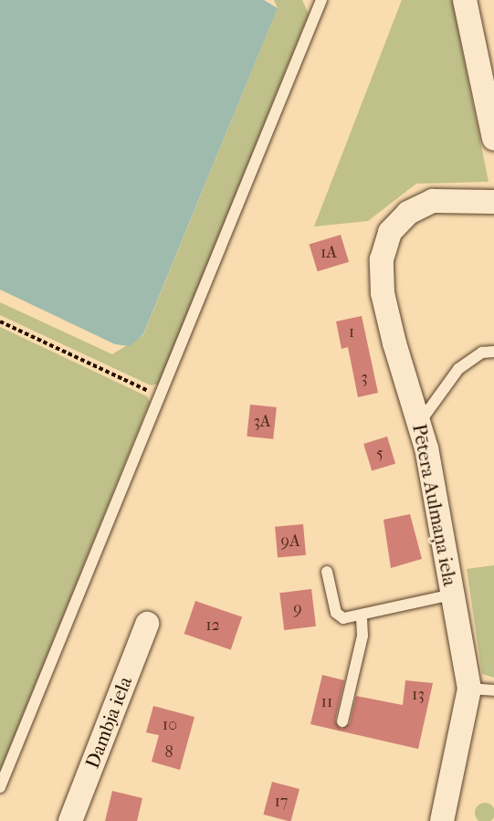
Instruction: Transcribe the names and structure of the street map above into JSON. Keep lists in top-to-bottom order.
{
  "streets": {
    "street": ["Pētera Aulmaņa iela", "Dambja iela"]
  },
  "house_numbers": [
    "1A",
    "1",
    "3",
    "3A",
    "5",
    "9A",
    "9",
    "12",
    "13",
    "11",
    "10",
    "8",
    "17"
  ]
}
